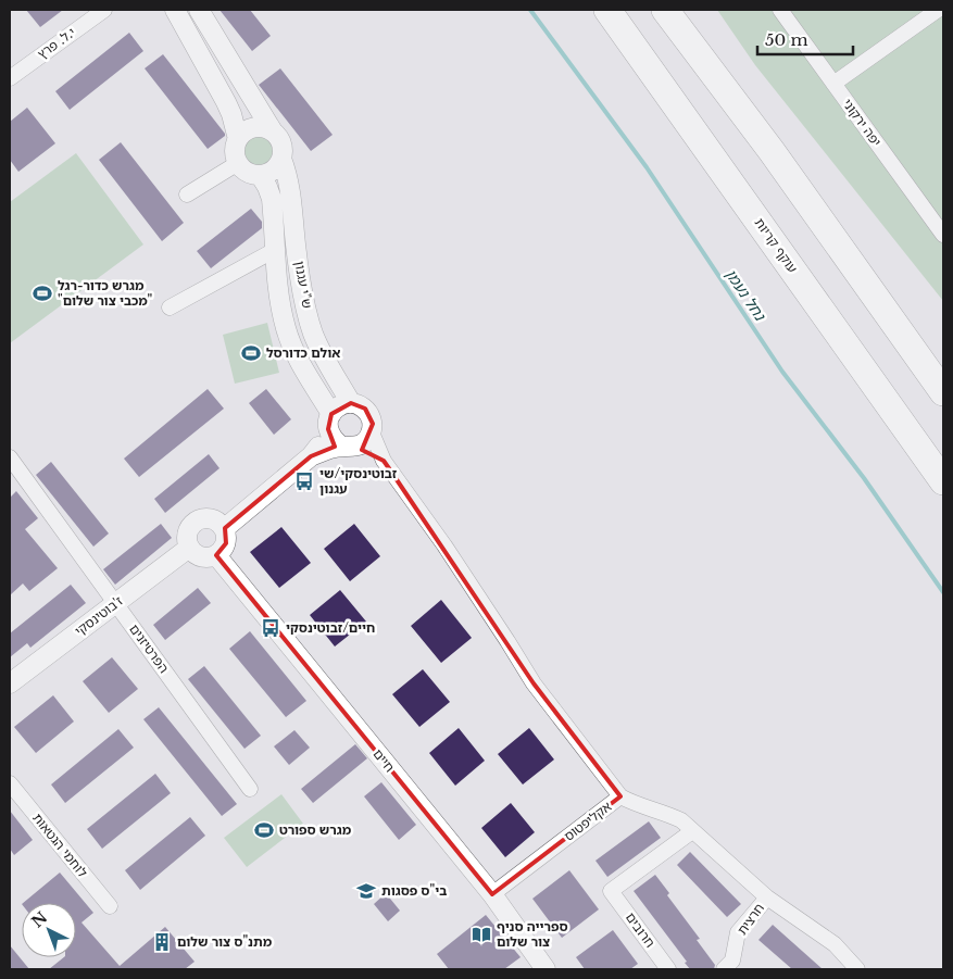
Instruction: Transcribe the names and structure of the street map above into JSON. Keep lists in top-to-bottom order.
{
  "streets": {
    "highway": ["עוקף קריות"],
    "street": [
      "י.ל. פרץ",
      "יפה ירקוני",
      "ש\"י עגנון",
      "ז'בוטינסקי",
      "הפרטיזנים",
      "חיים",
      "אקליפטוס",
      "לוחמי הגטאות",
      "חרצית",
      "חרובים"
    ]
  },
  "crossings": [
    ["ז'בוטינסקי", "הפרטיזנים"],
    ["ז'בוטינסקי", "חיים"],
    ["חיים", "אקליפטוס"],
    ["אקליפטוס", "חרצית"],
    ["אקליפטוס", "חרובים"]
  ],
  "water": ["נחל נעמן"],
  "places": {
    "sports": ["מגרש כדור-רגל \"מכבי צור שלום\"", "אולם כדורסל", "מגרש ספורט"],
    "bus stop": ["זבוטינסקי/שי עגנון", "חיים/זבוטינסקי"],
    "school or university": ["בי\"ס פסגות"],
    "library": ["ספרייה סניף צור שלום"],
    "building": ["מתנ\"ס צור שלום"]
  },
  "scale_bar": "50 m",
  "north": "top left"
}
